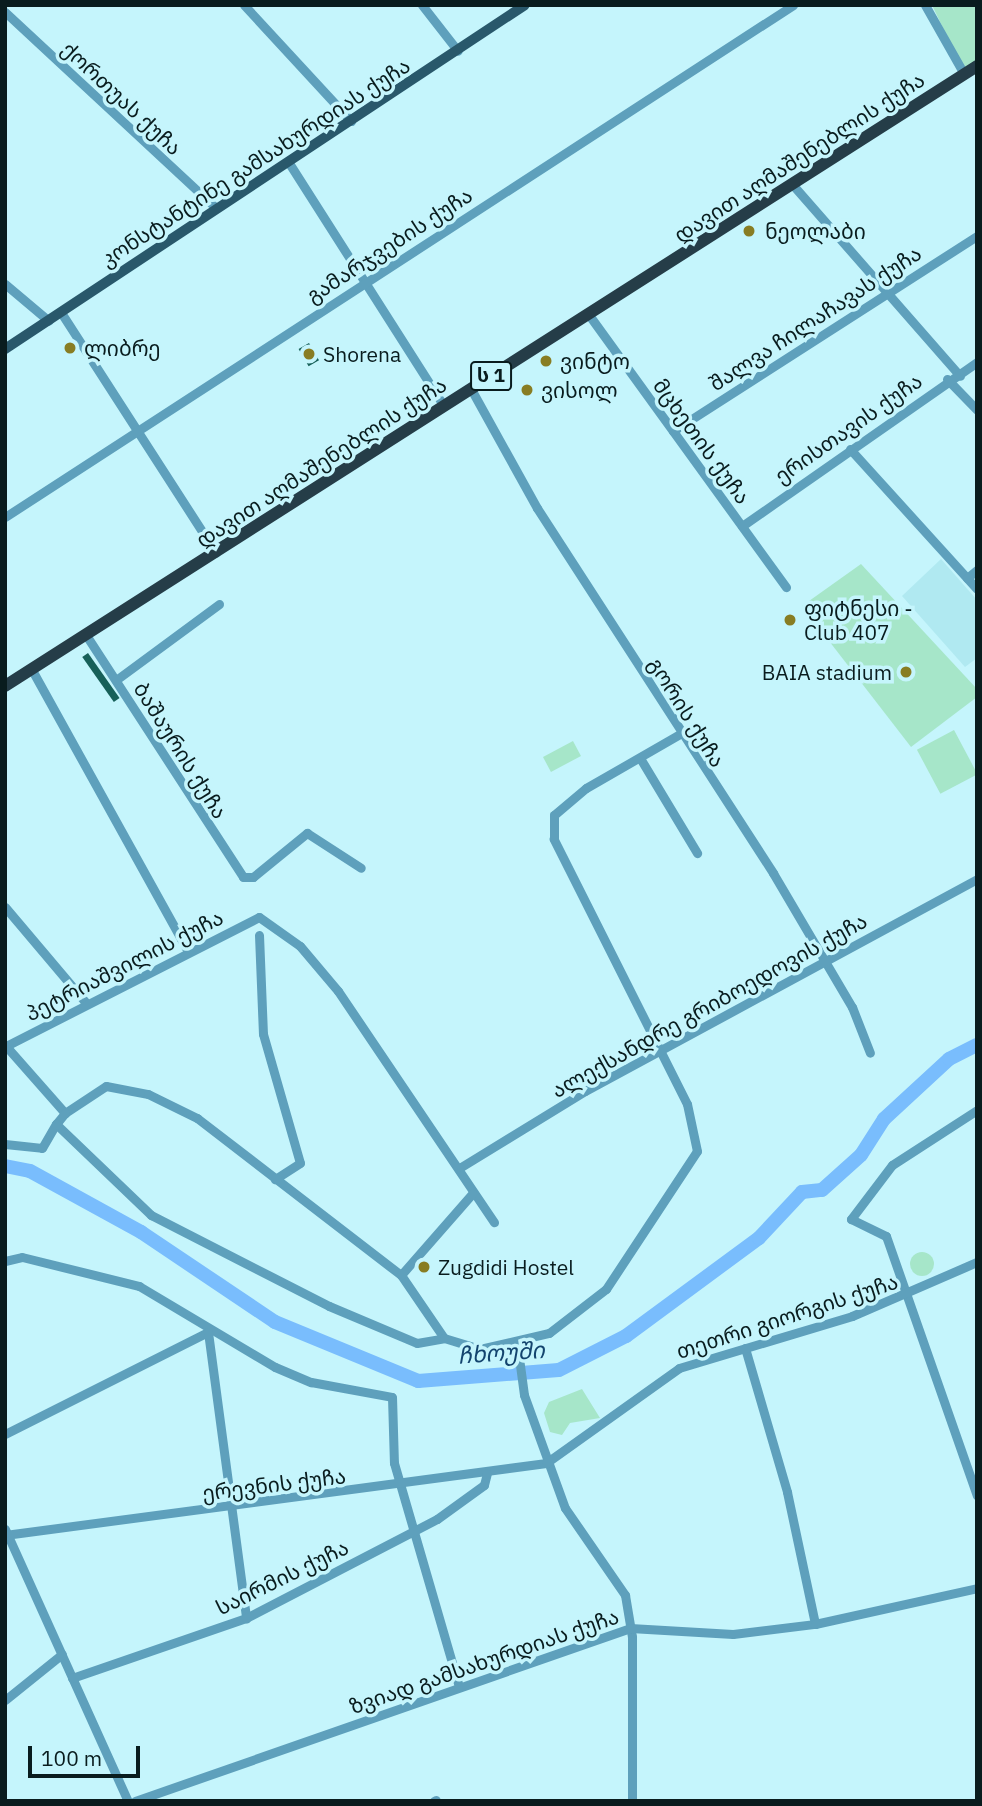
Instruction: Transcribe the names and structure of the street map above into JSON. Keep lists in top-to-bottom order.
{
  "streets": {
    "highway": ["დავით აღმაშენებლის ქუჩა", "ს 1"],
    "main road": ["კონსტანტინე გამსახურდიას ქუჩა"],
    "street": [
      "ქორთუას ქუჩა",
      "გამარჯვების ქუჩა",
      "შალვა ჩილაჩავას ქუჩა",
      "ერისთავის ქუჩა",
      "მცხეთის ქუჩა",
      "გორის ქუჩა",
      "ბაშაურის ქუჩა",
      "პეტრიაშვილის ქუჩა",
      "ალექსანდრე გრიბოედოვის ქუჩა",
      "თეთრი გიორგის ქუჩა",
      "ერევნის ქუჩა",
      "საირმის ქუჩა",
      "ზვიად გამსახურდიას ქუჩა"
    ]
  },
  "crossings": [
    ["ქორთუას ქუჩა", "კონსტანტინე გამსახურდიას ქუჩა"],
    ["დავით აღმაშენებლის ქუჩა", "მცხეთის ქუჩა"],
    ["დავით აღმაშენებლის ქუჩა", "გორის ქუჩა"],
    ["დავით აღმაშენებლის ქუჩა", "ბაშაურის ქუჩა"],
    ["შალვა ჩილაჩავას ქუჩა", "მცხეთის ქუჩა"],
    ["ერისთავის ქუჩა", "მცხეთის ქუჩა"],
    ["გორის ქუჩა", "ალექსანდრე გრიბოედოვის ქუჩა"],
    ["პეტრიაშვილის ქუჩა", "ალექსანდრე გრიბოედოვის ქუჩა"],
    ["თეთრი გიორგის ქუჩა", "ერევნის ქუჩა"],
    ["ერევნის ქუჩა", "საირმის ქუჩა"]
  ],
  "water": ["ჩხოუში"],
  "places": [
    "ნეოლაბი",
    "ლიბრე",
    "Shorena",
    "ვინტო",
    "ვისოლ",
    "ფიტნესი - Club 407",
    "BAIA stadium",
    "Zugdidi Hostel"
  ],
  "scale_bar": "100 m"
}
